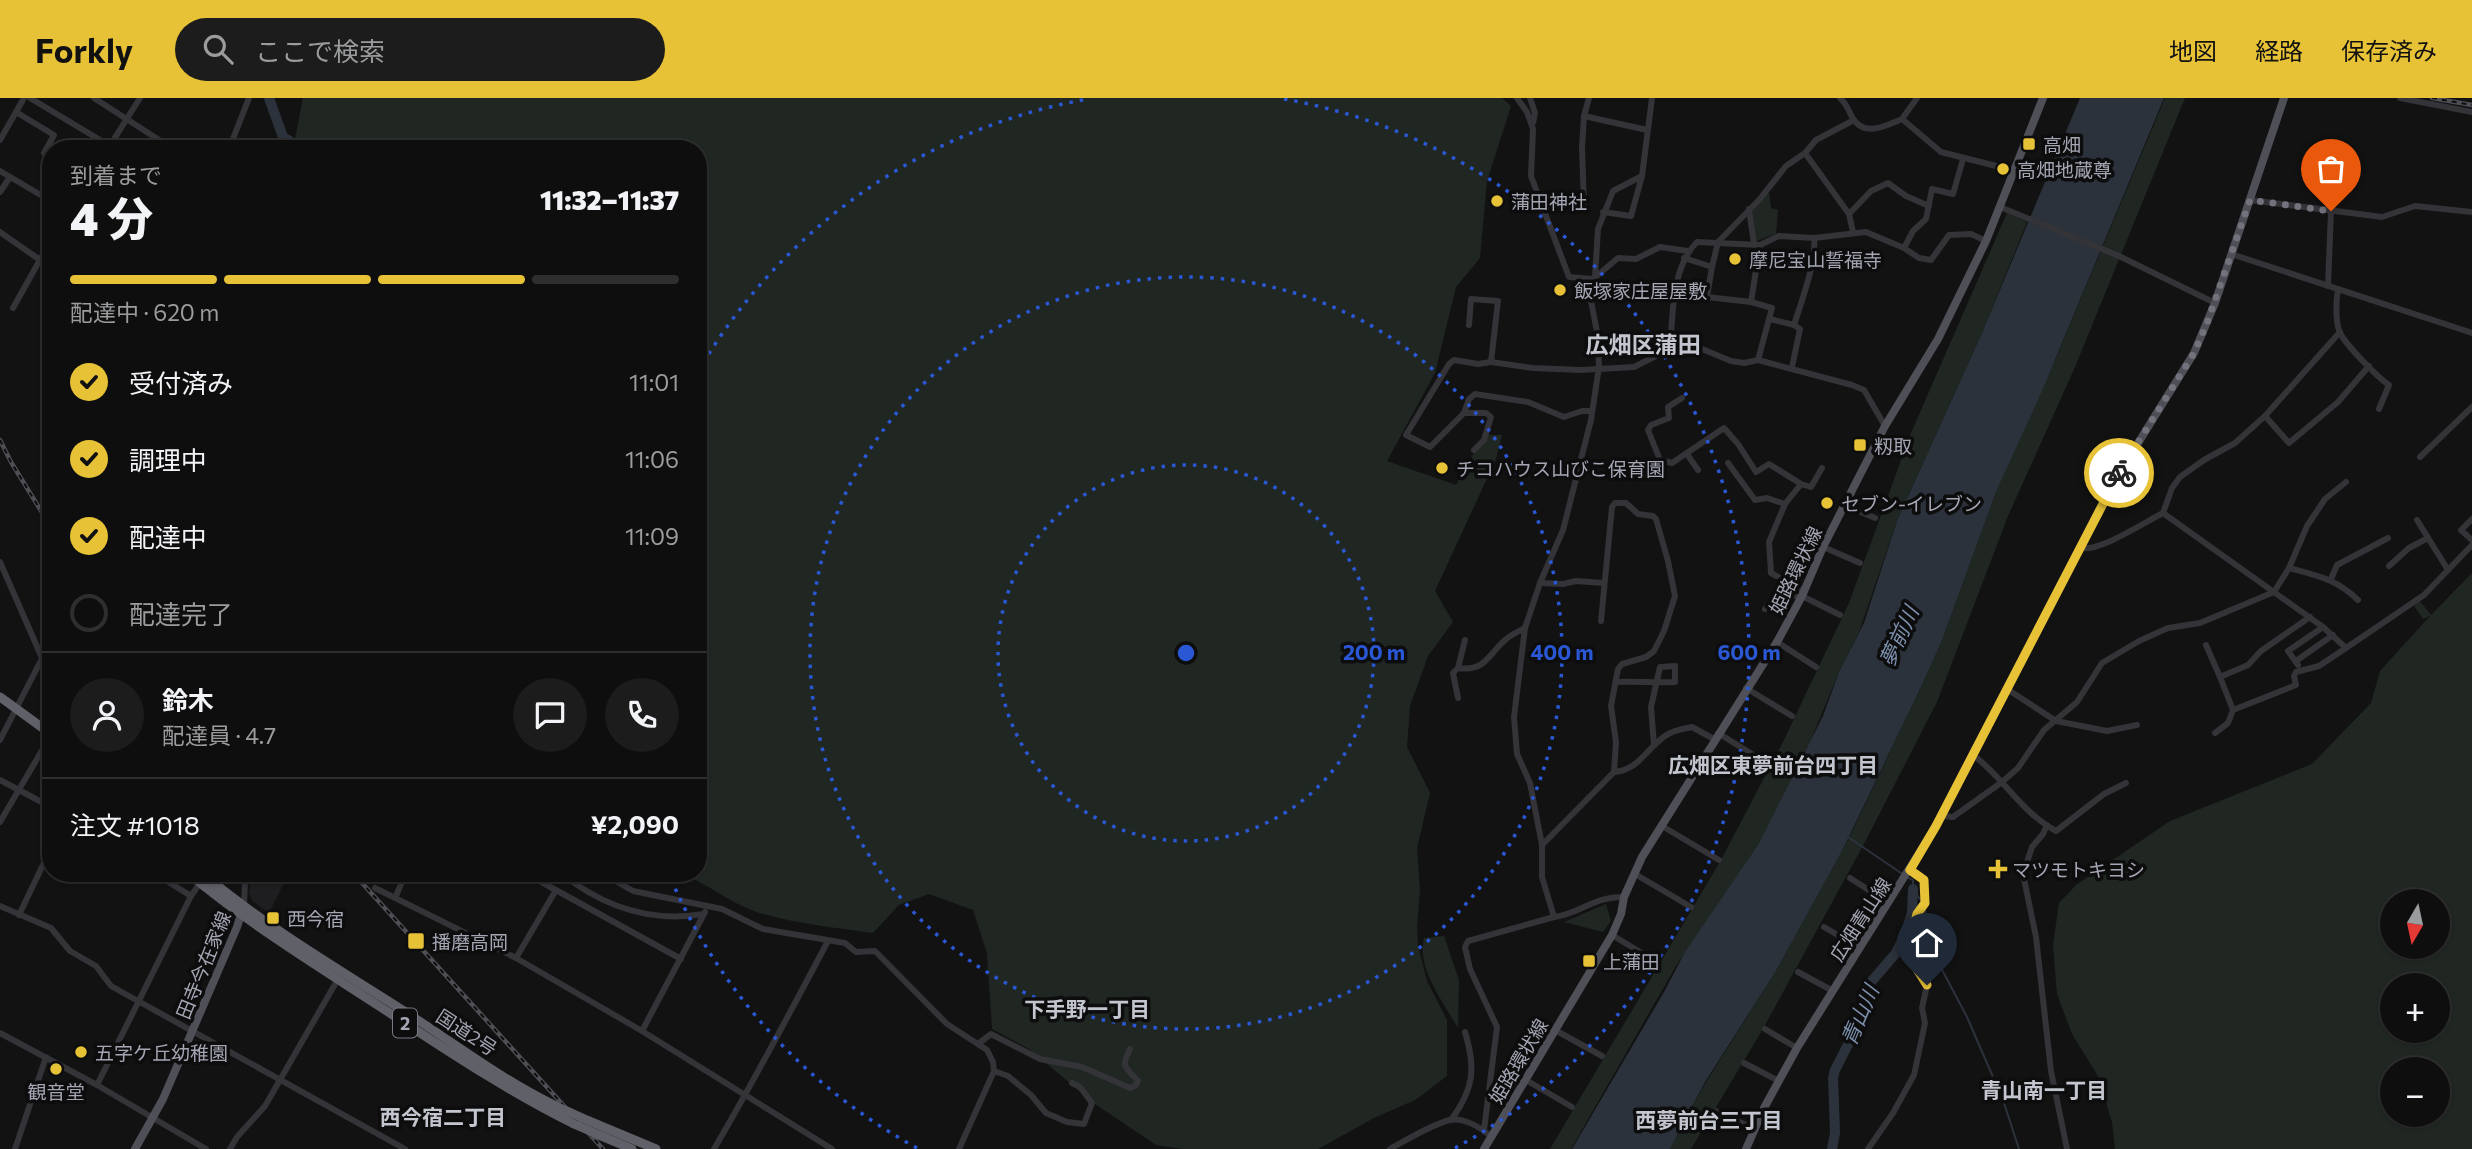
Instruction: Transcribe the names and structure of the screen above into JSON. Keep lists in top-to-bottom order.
{
  "streets": {
    "highway": ["2", "国道2号"],
    "main road": ["姫路環状線", "広畑青山線", "田寺今在家線"]
  },
  "crossings": [
    ["田寺今在家線", "国道2号"]
  ],
  "districts": [
    "広畑区蒲田",
    "広畑区東夢前台四丁目",
    "下手野一丁目",
    "青山南一丁目",
    "西今宿二丁目",
    "西夢前台三丁目"
  ],
  "water": ["夢前川", "青山川"],
  "places": {
    "transit": [
      "高畑",
      "籾取",
      "西今宿",
      "播磨高岡",
      "上蒲田"
    ],
    "other": [
      "高畑地蔵尊",
      "蒲田神社",
      "摩尼宝山誓福寺",
      "飯塚家庄屋屋敷",
      "チコハウス山びこ保育園",
      "セブン-イレブン",
      "五字ケ丘幼稚園",
      "観音堂"
    ],
    "health": ["マツモトキヨシ"]
  },
  "north": "bottom",
  "page": {
    "header": "Forkly",
    "search": "ここで検索",
    "nav": ["地図", "経路", "保存済み"],
    "heading": ["4 分", "到着まで", "11:32–11:37"],
    "panel": [
      "鈴木",
      "配達員 · 4.7",
      "注文 #1018",
      "¥2,090"
    ],
    "bar": "配達中 · 620 m",
    "list": [
      ["受付済み", "11:01"],
      ["調理中", "11:06"],
      ["配達中", "11:09"],
      "配達完了"
    ],
    "map_buttons": ["+", "−"]
  },
  "rings": ["200 m", "400 m", "600 m"]
}
